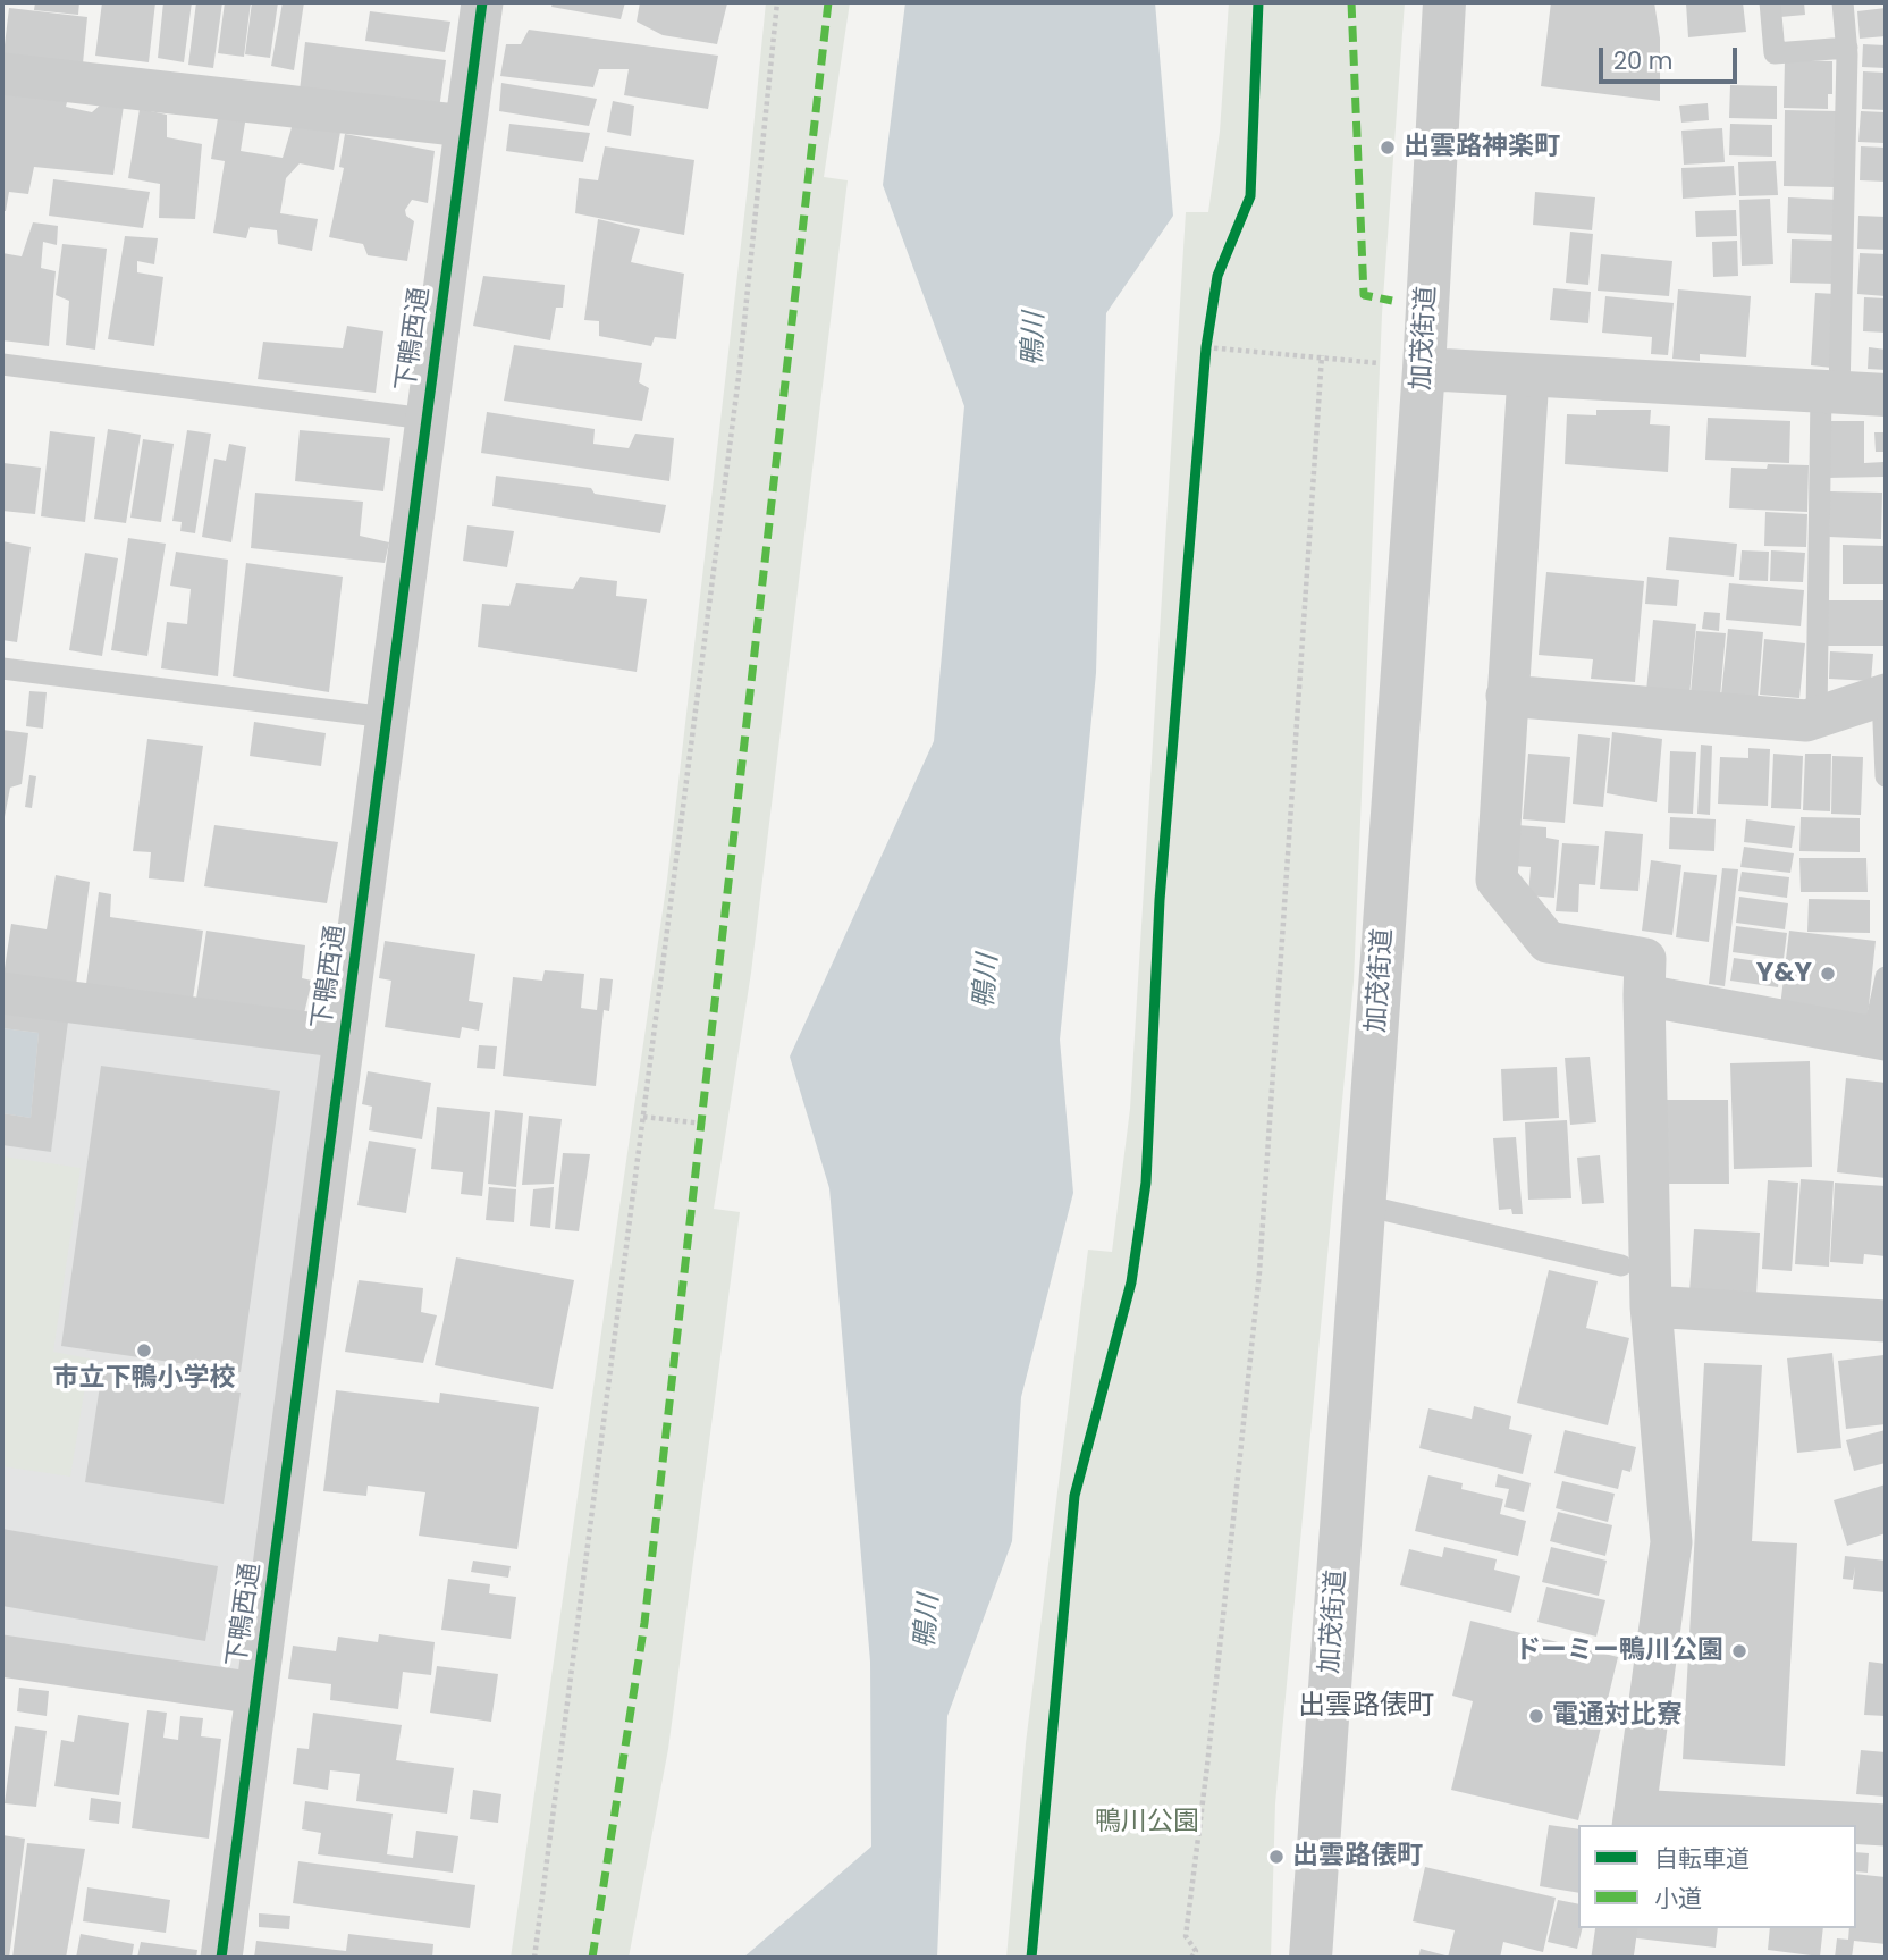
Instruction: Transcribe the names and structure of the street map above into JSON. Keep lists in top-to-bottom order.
{
  "streets": {
    "street": ["加茂街道", "下鴨西通"]
  },
  "districts": ["出雲路俵町"],
  "water": ["鴨川"],
  "parks": ["鴨川公園"],
  "places": [
    "出雲路神楽町",
    "Y&Y",
    "市立下鴨小学校",
    "ドーミー鴨川公園",
    "電通対比寮",
    "出雲路俵町"
  ],
  "legend": ["自転車道", "小道"],
  "scale_bar": "20 m"
}
